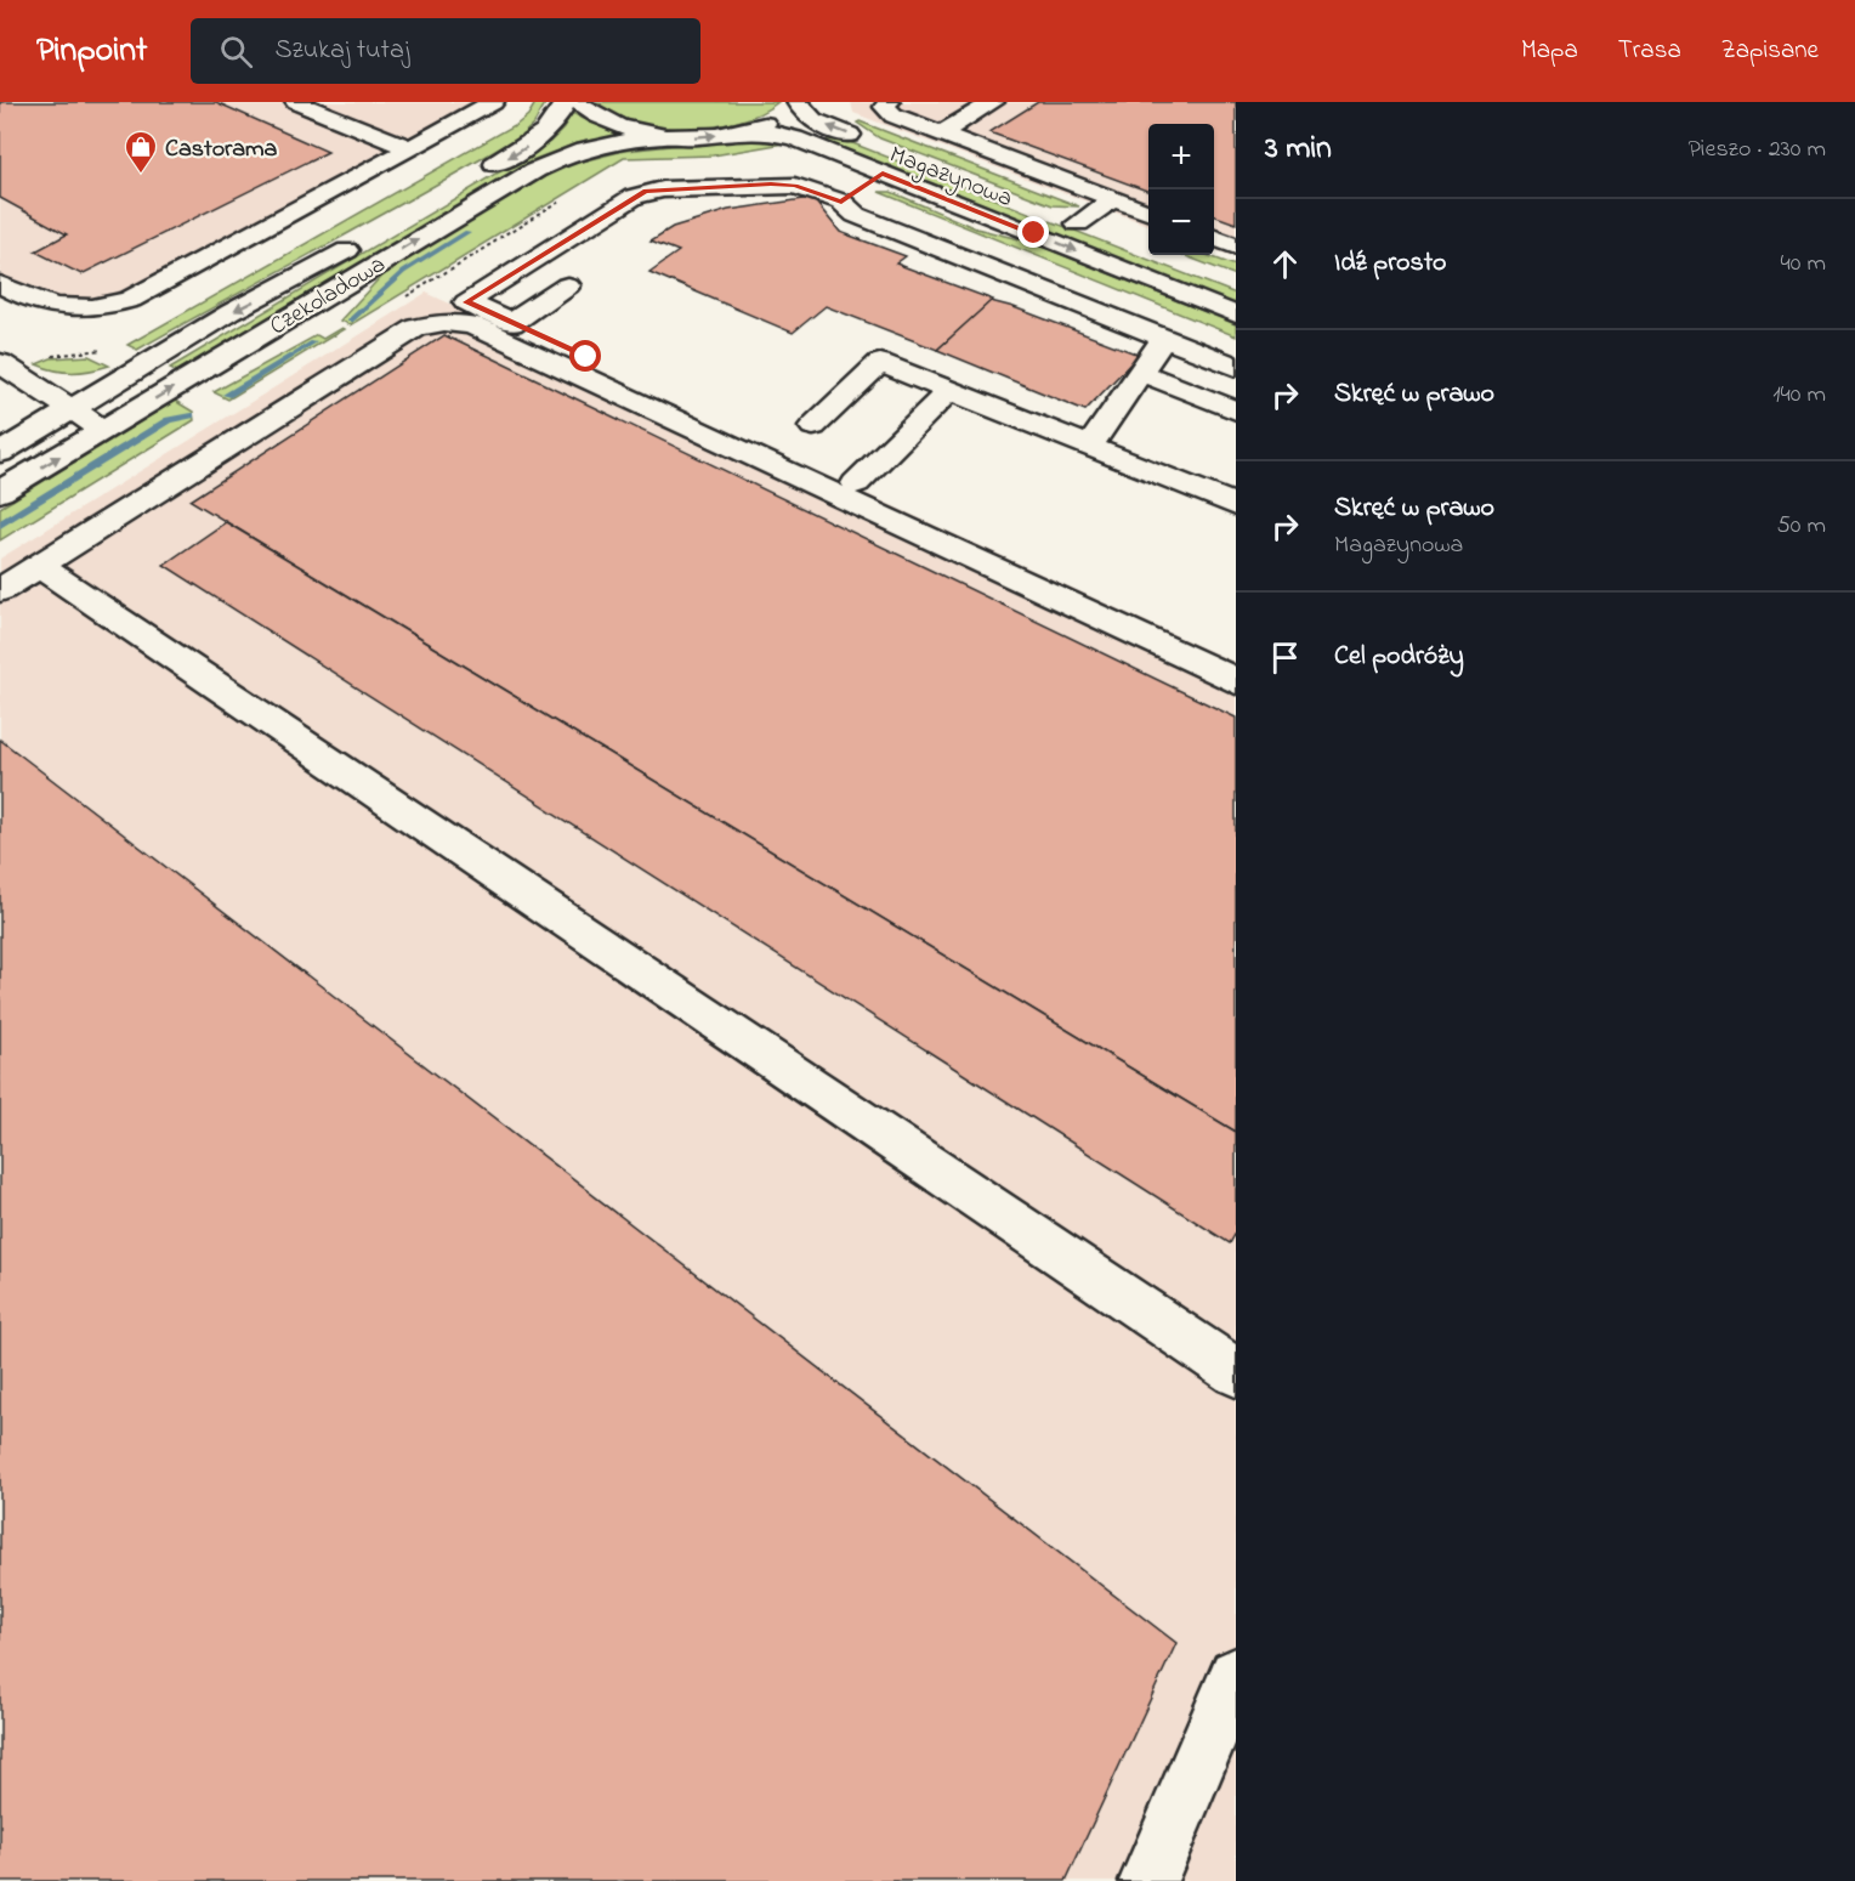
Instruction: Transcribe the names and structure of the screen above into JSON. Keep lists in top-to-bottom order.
{
  "streets": {
    "street": ["Magazynowa", "Czekoladowa"]
  },
  "places": {
    "shop": ["Castorama"]
  },
  "page": {
    "header": "Pinpoint",
    "search": "Szukaj tutaj",
    "nav": ["Mapa", "Trasa", "Zapisane"],
    "heading": ["3 min", "Pieszo · 230 m"],
    "map_buttons": ["+", "−"],
    "list": [
      ["Idź prosto", "40 m"],
      ["Skręć w prawo", "140 m"],
      ["Skręć w prawo", "Magazynowa", "50 m"],
      "Cel podróży"
    ]
  }
}
